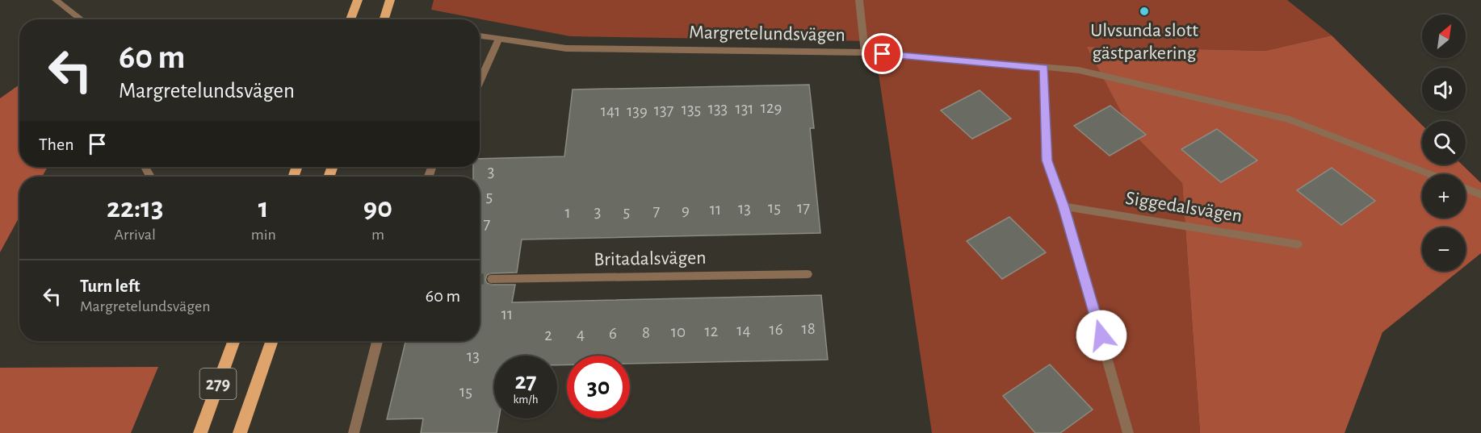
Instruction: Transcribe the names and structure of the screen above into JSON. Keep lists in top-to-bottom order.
{
  "streets": {
    "main road": ["279"],
    "street": ["Margretelundsvägen", "Siggedalsvägen", "Britadalsvägen"]
  },
  "places": ["Ulvsunda slott gästparkering"],
  "house_numbers": [
    "129",
    "133",
    "131",
    "135",
    "137",
    "141",
    "139",
    "3",
    "5",
    "15",
    "17",
    "13",
    "11",
    "9",
    "7",
    "3",
    "5",
    "1",
    "7",
    "11",
    "18",
    "16",
    "14",
    "12",
    "10",
    "8",
    "6",
    "4",
    "2",
    "13",
    "15"
  ],
  "north": "top right",
  "page": {
    "map_buttons": ["+", "−"],
    "turn": ["60 m", "Margretelundsvägen"],
    "then": "Then",
    "eta": [
      "22:13",
      "Arrival",
      "1",
      "min",
      "90",
      "m"
    ],
    "list": [
      {
        "name": "Turn left",
        "note": "Margretelundsvägen",
        "value": "60 m"
      }
    ],
    "speed": "27 km/h",
    "limit": "30"
  }
}
